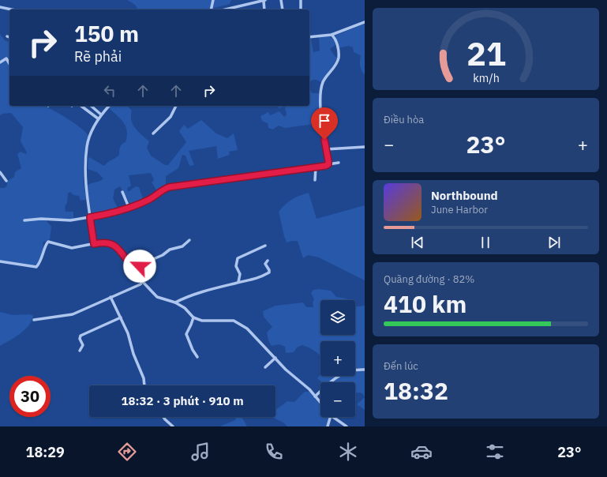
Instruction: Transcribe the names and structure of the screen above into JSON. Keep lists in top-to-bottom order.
{
  "page": {
    "turn": ["150 m", "Rẽ phải"],
    "tile": [
      "Điều hòa",
      ["Quãng đường · 82%", "410 km"],
      ["Đến lúc", "18:32"]
    ],
    "heat": ["−", "23°", "+"],
    "song": ["Northbound", "June Harbor"],
    "map_buttons": ["+", "−"],
    "limit": "30",
    "trip": "18:32 · 3 phút · 910 m",
    "tabs": ["18:29", "23°"],
    "gauge": ["21", "km/h"]
  }
}
